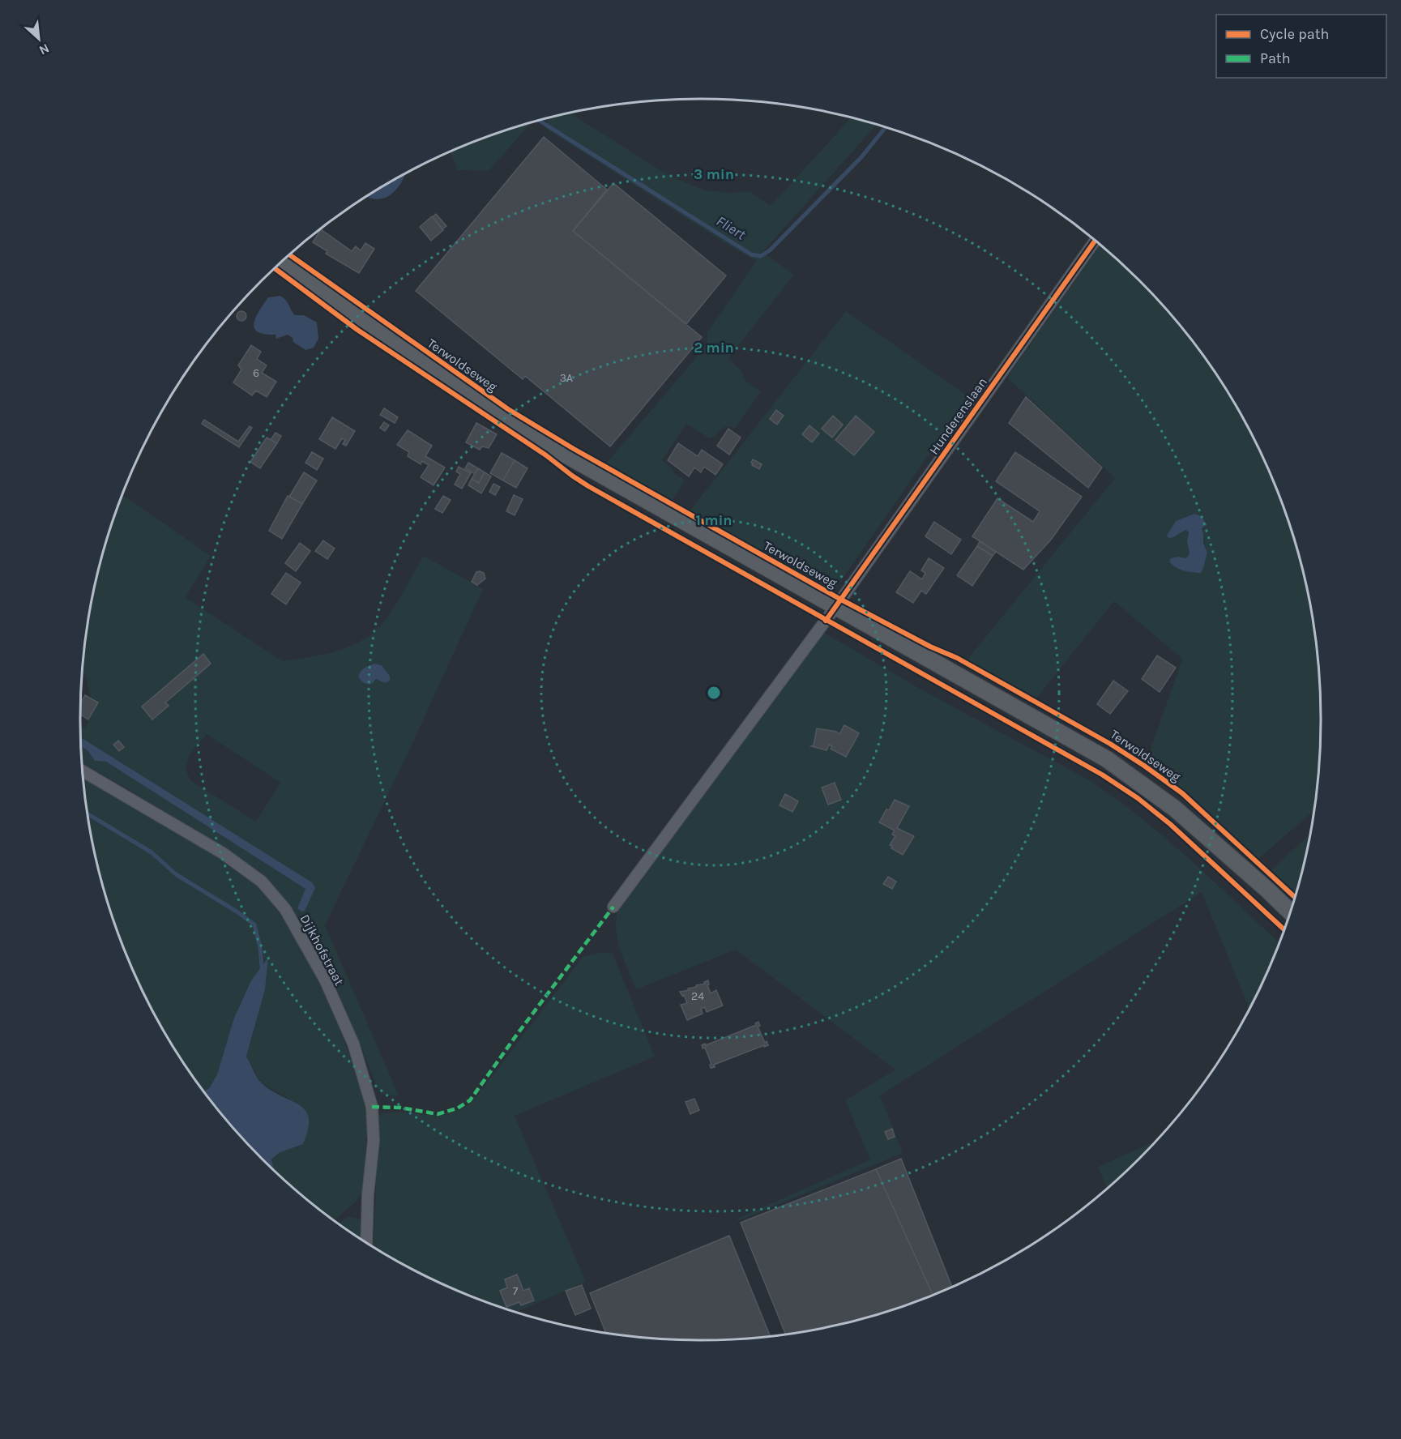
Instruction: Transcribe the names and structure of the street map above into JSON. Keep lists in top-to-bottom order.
{
  "streets": {
    "main road": ["Terwoldseweg"],
    "street": ["Hunderenslaan", "Dijkhofstraat"]
  },
  "crossings": [
    ["Terwoldseweg", "Hunderenslaan"]
  ],
  "water": ["Fliert"],
  "house_numbers": [
    "6",
    "3A",
    "24",
    "7"
  ],
  "legend": ["Cycle path", "Path"],
  "north": "bottom right",
  "rings": ["3 min", "2 min", "1 min"]
}
